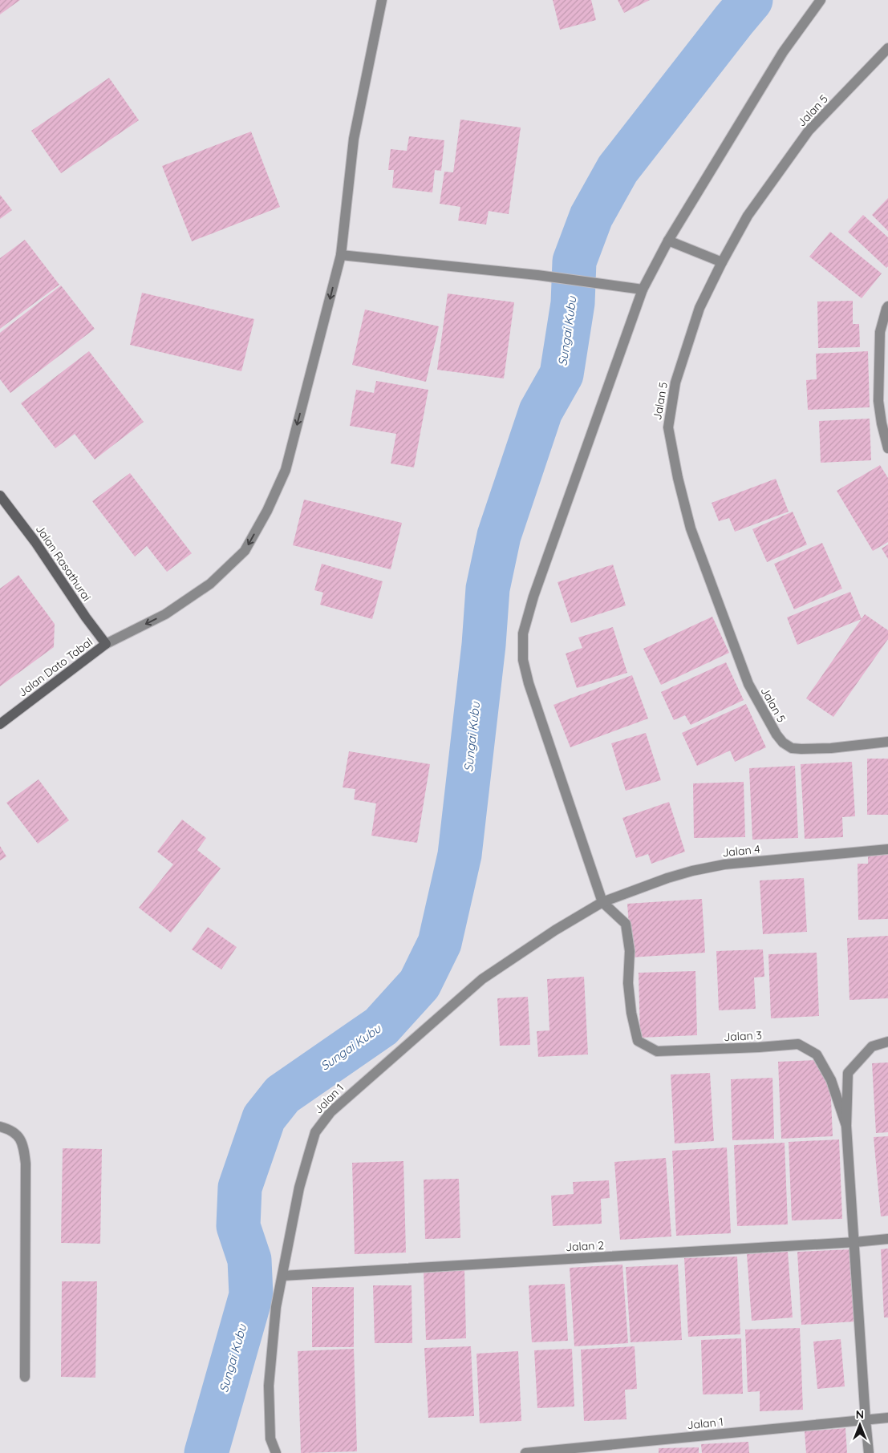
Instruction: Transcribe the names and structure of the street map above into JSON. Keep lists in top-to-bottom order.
{
  "streets": {
    "street": [
      "Jalan 5",
      "Jalan Rasathurai",
      "Jalan Dato Tabal",
      "Jalan 4",
      "Jalan 3",
      "Jalan 1",
      "Jalan 2"
    ]
  },
  "crossings": [
    ["Jalan Rasathurai", "Jalan Dato Tabal"],
    ["Jalan 4", "Jalan 3"],
    ["Jalan 4", "Jalan 1"],
    ["Jalan 3", "Jalan 1"],
    ["Jalan 1", "Jalan 2"]
  ],
  "water": ["Sungai Kubu"],
  "north": "top"
}
